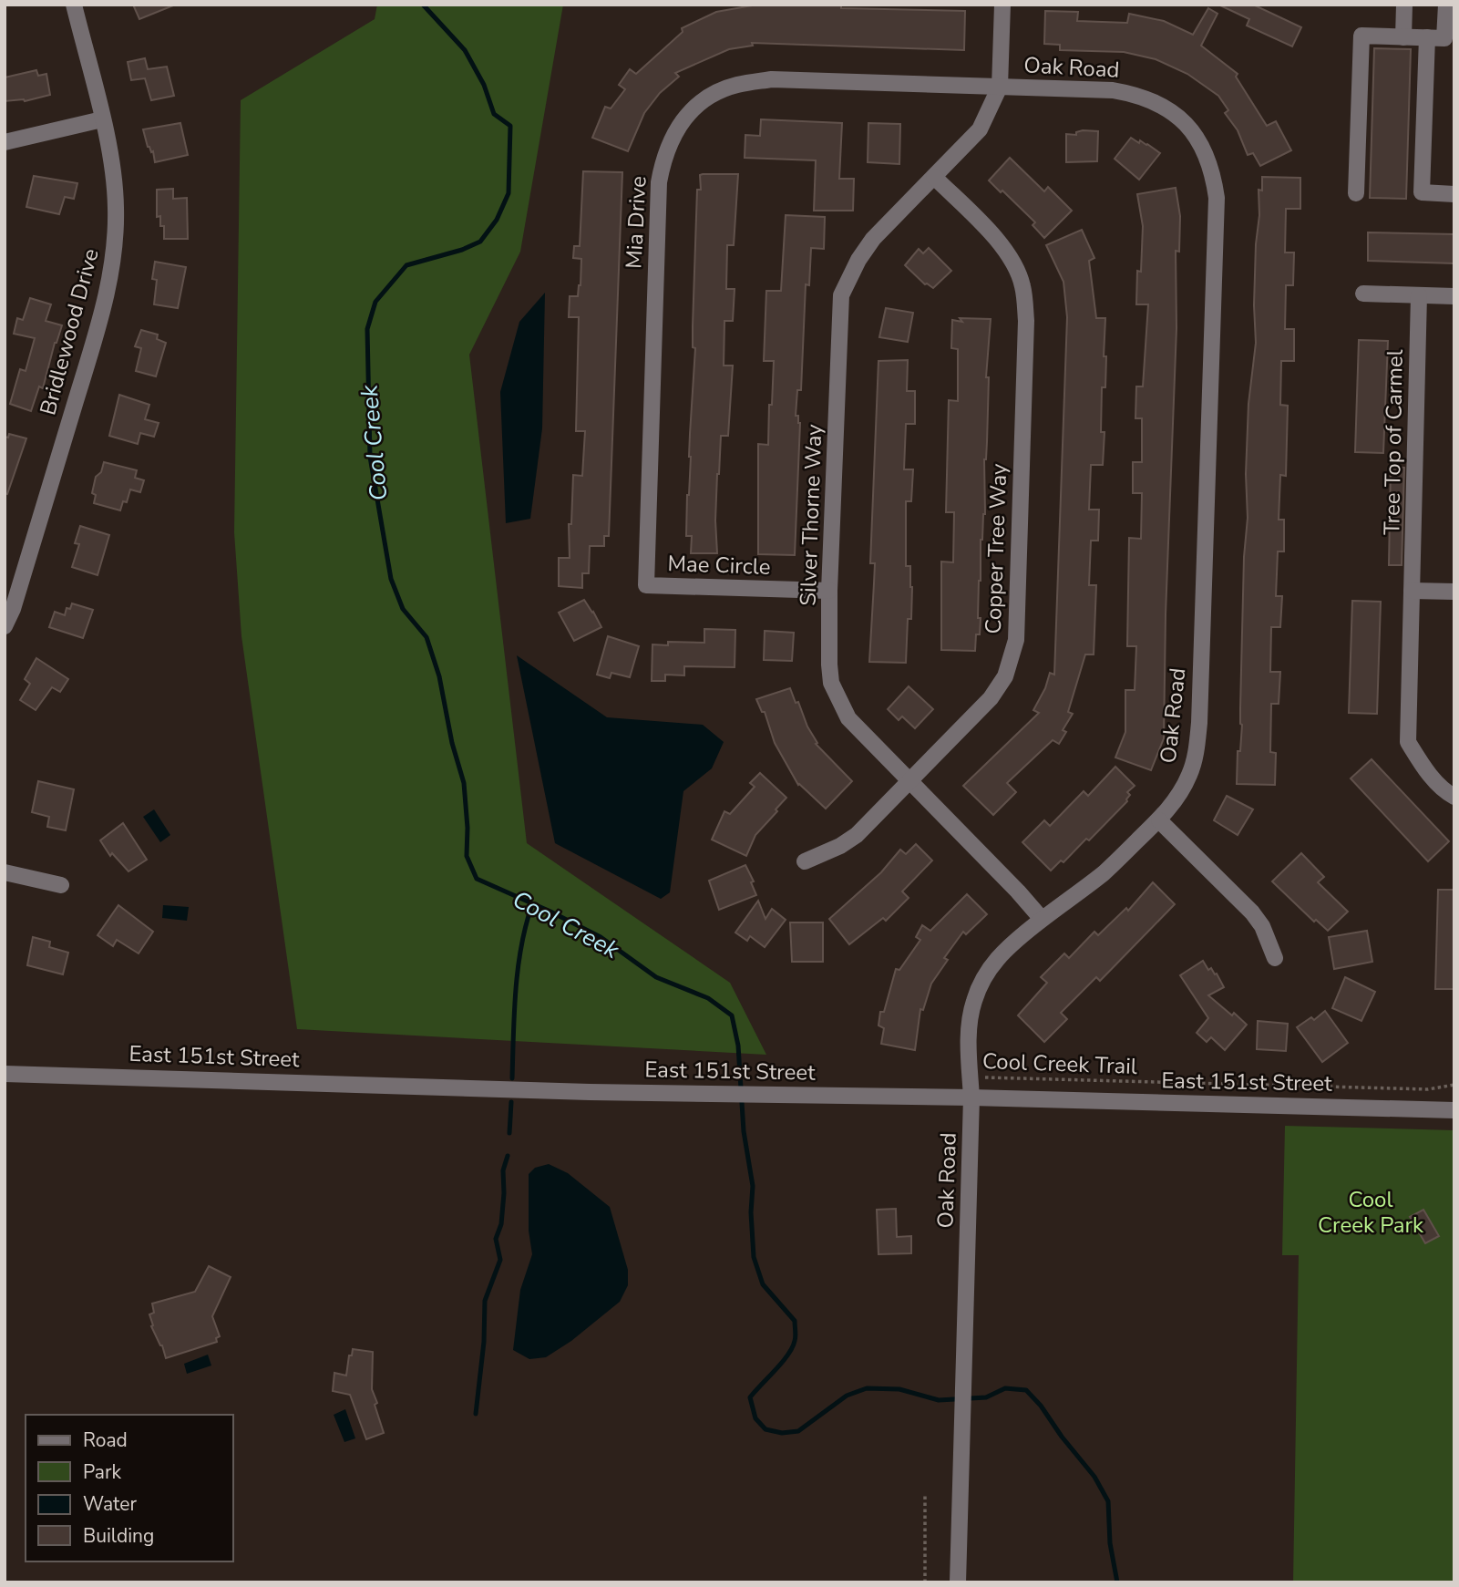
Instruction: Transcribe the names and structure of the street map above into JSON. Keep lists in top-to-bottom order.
{
  "streets": {
    "street": [
      "Oak Road",
      "Mia Drive",
      "Bridlewood Drive",
      "Tree Top of Carmel",
      "Silver Thorne Way",
      "Copper Tree Way",
      "Mae Circle",
      "East 151st Street"
    ],
    "path": ["Cool Creek Trail"]
  },
  "crossings": [
    ["Oak Road", "Mia Drive"],
    ["Oak Road", "Silver Thorne Way"],
    ["Oak Road", "East 151st Street"],
    ["Oak Road", "Cool Creek Trail"],
    ["Mia Drive", "Silver Thorne Way"],
    ["Mia Drive", "Mae Circle"],
    ["Silver Thorne Way", "Copper Tree Way"],
    ["Silver Thorne Way", "Mae Circle"]
  ],
  "water": ["Cool Creek"],
  "parks": ["Cool Creek Park"],
  "legend": [
    "Road",
    "Park",
    "Water",
    "Building"
  ]
}
